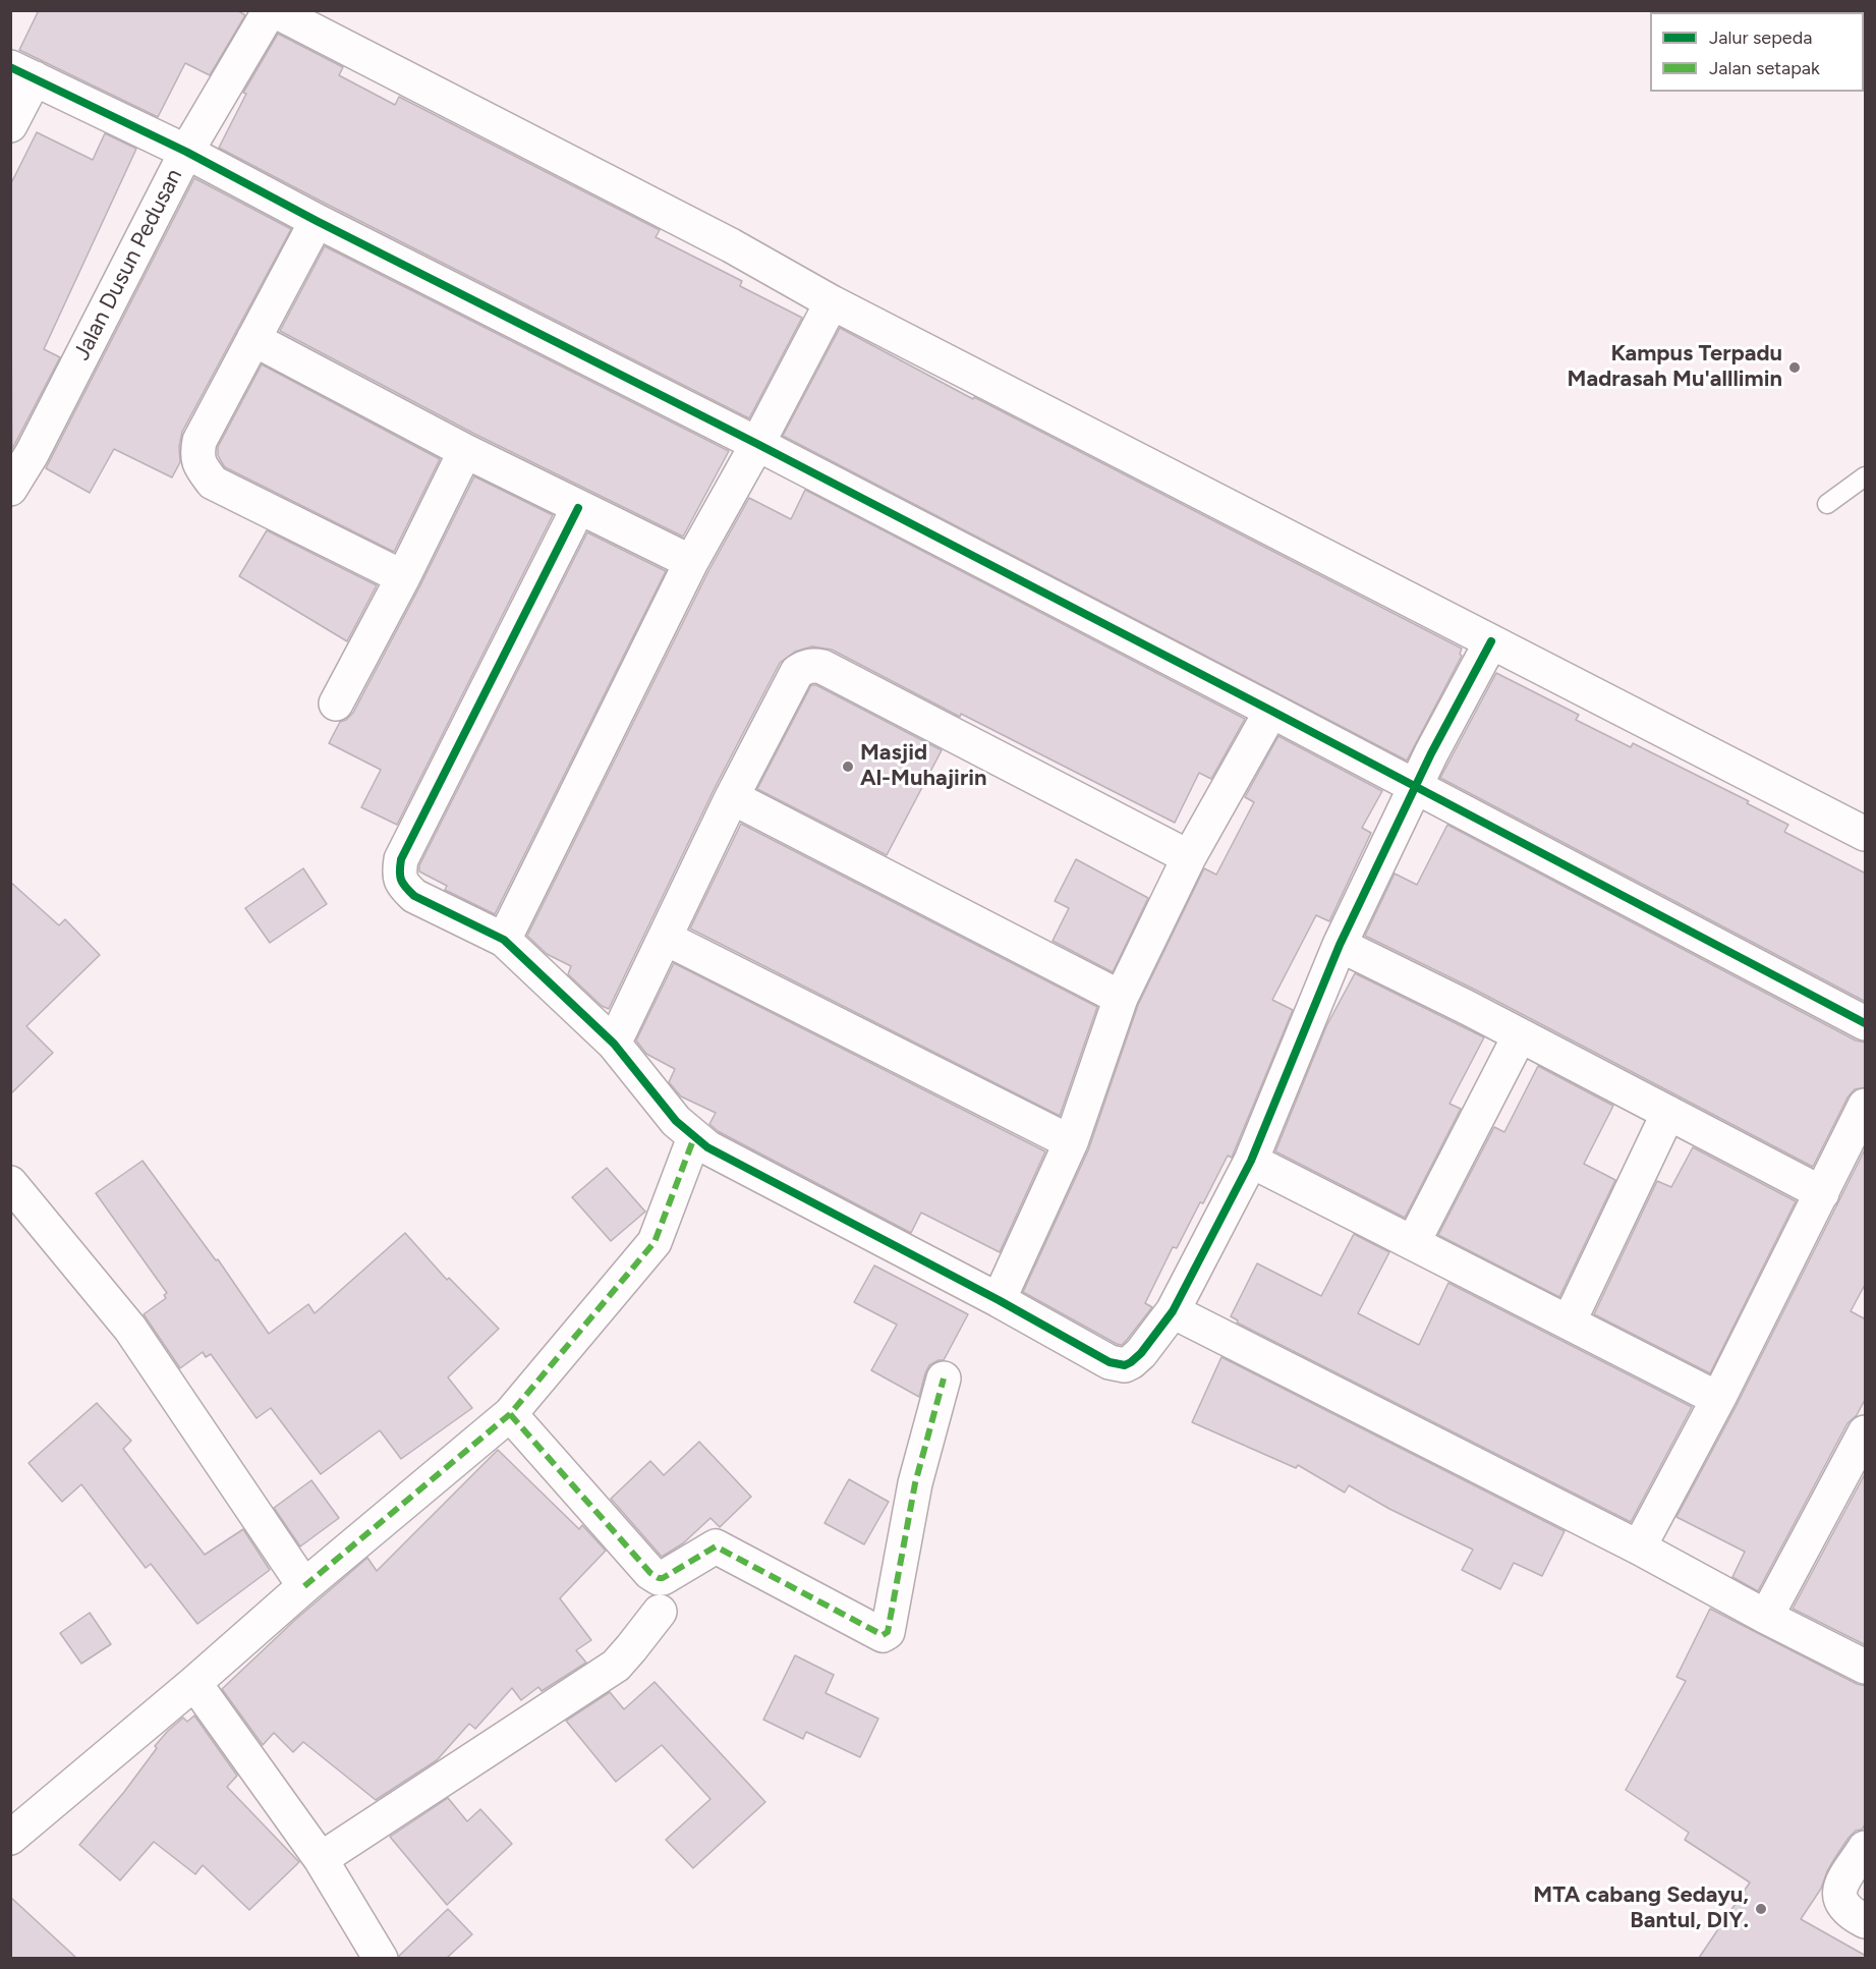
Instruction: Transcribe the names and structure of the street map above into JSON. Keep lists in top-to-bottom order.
{
  "streets": {
    "street": ["Jalan Dusun Pedusan"]
  },
  "places": ["Kampus Terpadu Madrasah Mu'alllimin", "Masjid Al-Muhajirin", "MTA cabang Sedayu, Bantul, DIY."],
  "legend": ["Jalur sepeda", "Jalan setapak"]
}
